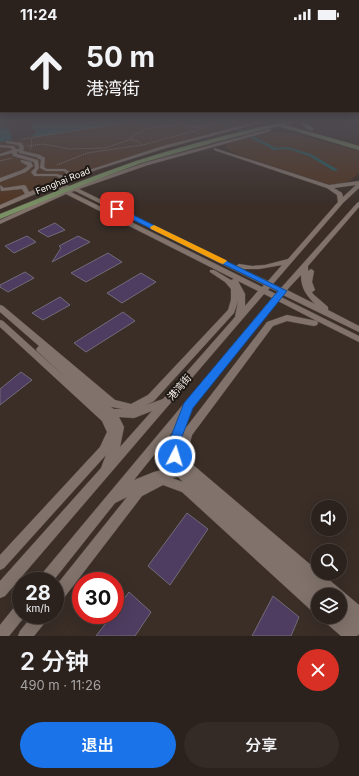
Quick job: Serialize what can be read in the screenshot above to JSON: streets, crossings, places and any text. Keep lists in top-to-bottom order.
{
  "streets": {
    "main road": ["Fenghai Road"],
    "street": ["港湾街"]
  },
  "page": {
    "status": "11:24",
    "turn": ["50 m", "港湾街"],
    "speed": "28 km/h",
    "limit": "30",
    "heading": ["2 分钟", "490 m · 11:26"],
    "buttons": ["退出", "分享"]
  }
}
